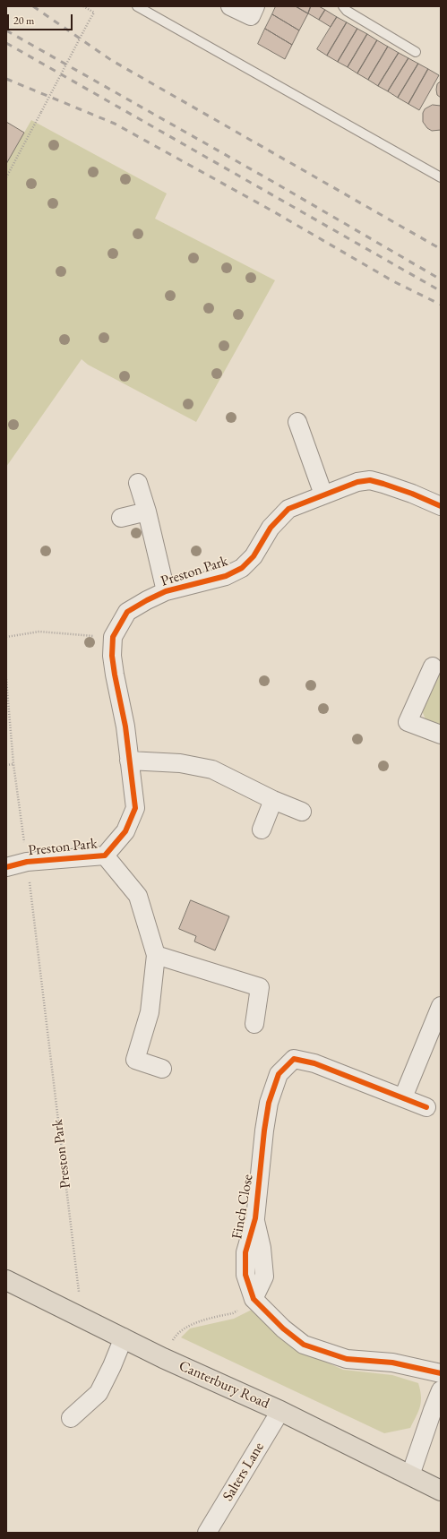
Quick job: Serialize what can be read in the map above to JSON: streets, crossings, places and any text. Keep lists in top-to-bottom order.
{
  "streets": {
    "main road": ["Canterbury Road"],
    "street": ["Preston Park", "Finch Close", "Salters Lane"]
  },
  "crossings": [
    ["Preston Park", "Canterbury Road"],
    ["Canterbury Road", "Salters Lane"]
  ],
  "scale_bar": "20 m"
}
